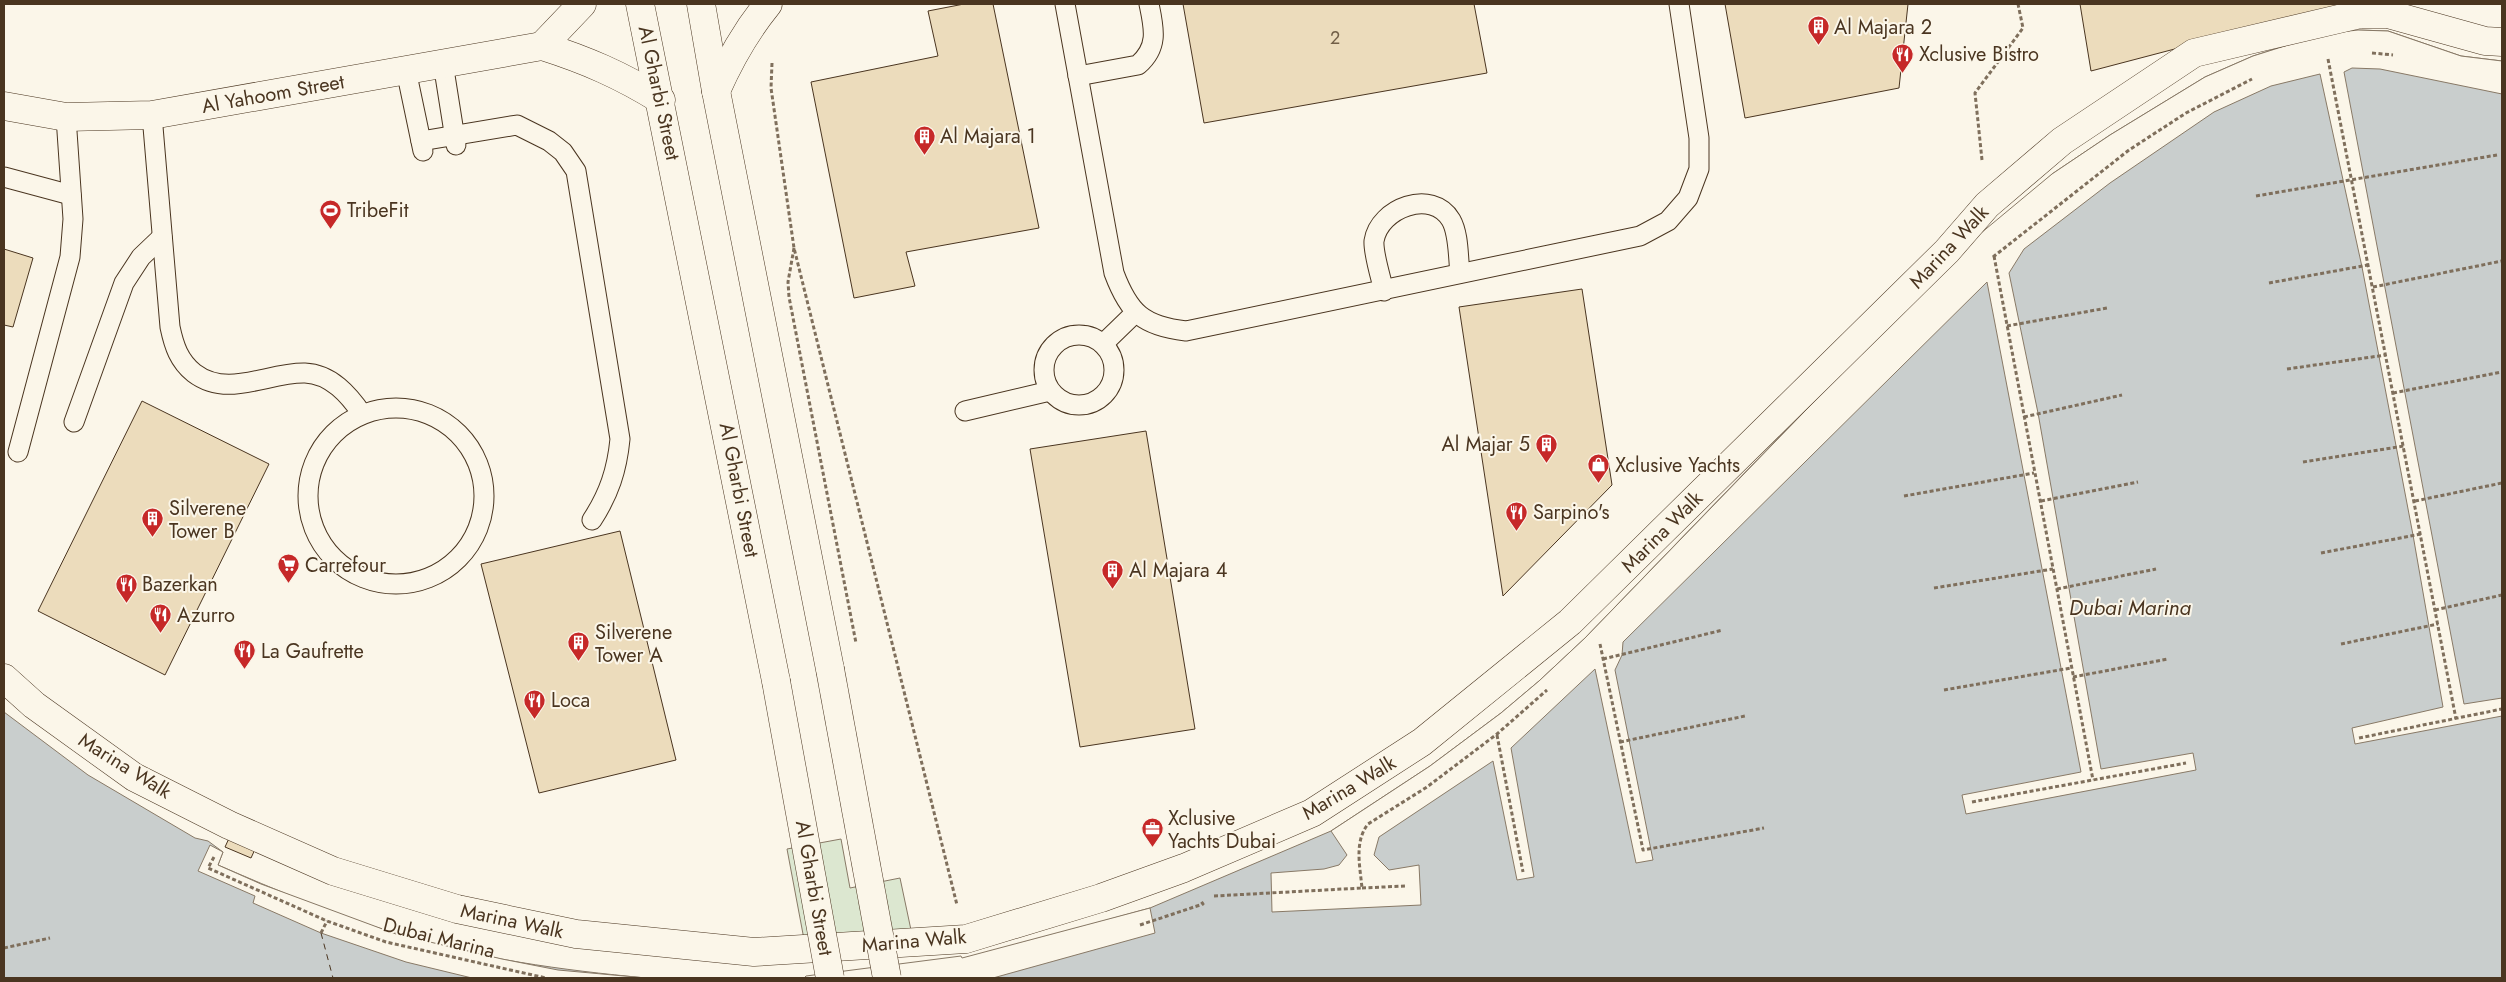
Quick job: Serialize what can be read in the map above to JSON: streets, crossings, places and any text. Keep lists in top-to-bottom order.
{
  "streets": {
    "street": ["Al Gharbi Street", "Al Yahoom Street", "Marina Walk"],
    "path": ["Dubai Marina"]
  },
  "crossings": [
    ["Al Gharbi Street", "Al Yahoom Street"]
  ],
  "water": ["Dubai Marina"],
  "places": {
    "building": [
      "Al Majara 2",
      "Al Majara 1",
      "Al Majar 5",
      "Silverene Tower B",
      "Al Majara 4",
      "Silverene Tower A"
    ],
    "restaurant": [
      "Xclusive Bistro",
      "Sarpino's",
      "Bazerkan",
      "Azurro",
      "La Gaufrette",
      "Loca"
    ],
    "sports": ["TribeFit"],
    "shop": ["Xclusive Yachts"],
    "supermarket": ["Carrefour"],
    "office": ["Xclusive Yachts Dubai"]
  },
  "house_numbers": ["2"]
}
